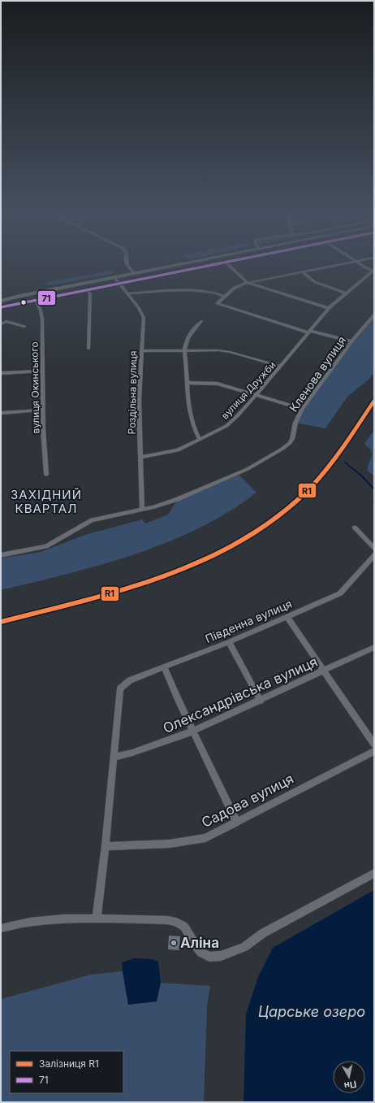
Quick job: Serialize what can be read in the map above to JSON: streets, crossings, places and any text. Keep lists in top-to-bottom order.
{
  "streets": {
    "street": [
      "Кленова вулиця",
      "вулиця Окинського",
      "вулиця Дружби",
      "Роздільна вулиця",
      "Південна вулиця",
      "Олександрівська вулиця",
      "Садова вулиця"
    ]
  },
  "crossings": [
    ["Кленова вулиця", "Роздільна вулиця"],
    ["вулиця Дружби", "Роздільна вулиця"],
    ["Південна вулиця", "Олександрівська вулиця"]
  ],
  "districts": ["ЗАХІДНИЙ КВАРТАЛ"],
  "water": ["Царське озеро"],
  "places": ["Аліна"],
  "lines": ["transit line 71", "rail line R1"],
  "legend": ["Залізниця R1", "71"],
  "north": "bottom"
}
